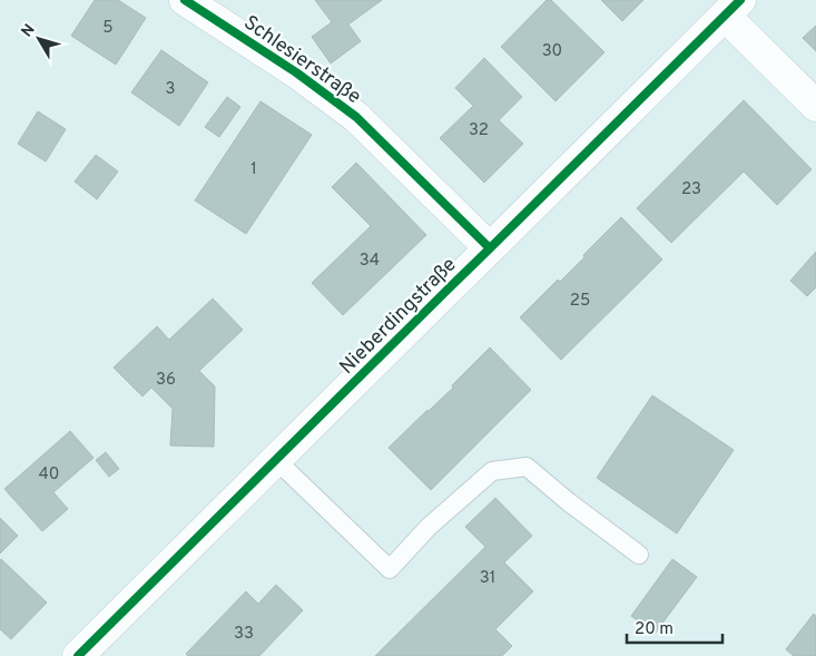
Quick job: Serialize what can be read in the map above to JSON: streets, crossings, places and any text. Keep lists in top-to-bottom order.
{
  "streets": {
    "street": ["Schlesierstraße", "Nieberdingstraße"]
  },
  "crossings": [
    ["Schlesierstraße", "Nieberdingstraße"]
  ],
  "house_numbers": [
    "5",
    "30",
    "3",
    "32",
    "1",
    "23",
    "34",
    "25",
    "36",
    "40",
    "31",
    "33"
  ],
  "scale_bar": "20 m",
  "north": "top left"
}
